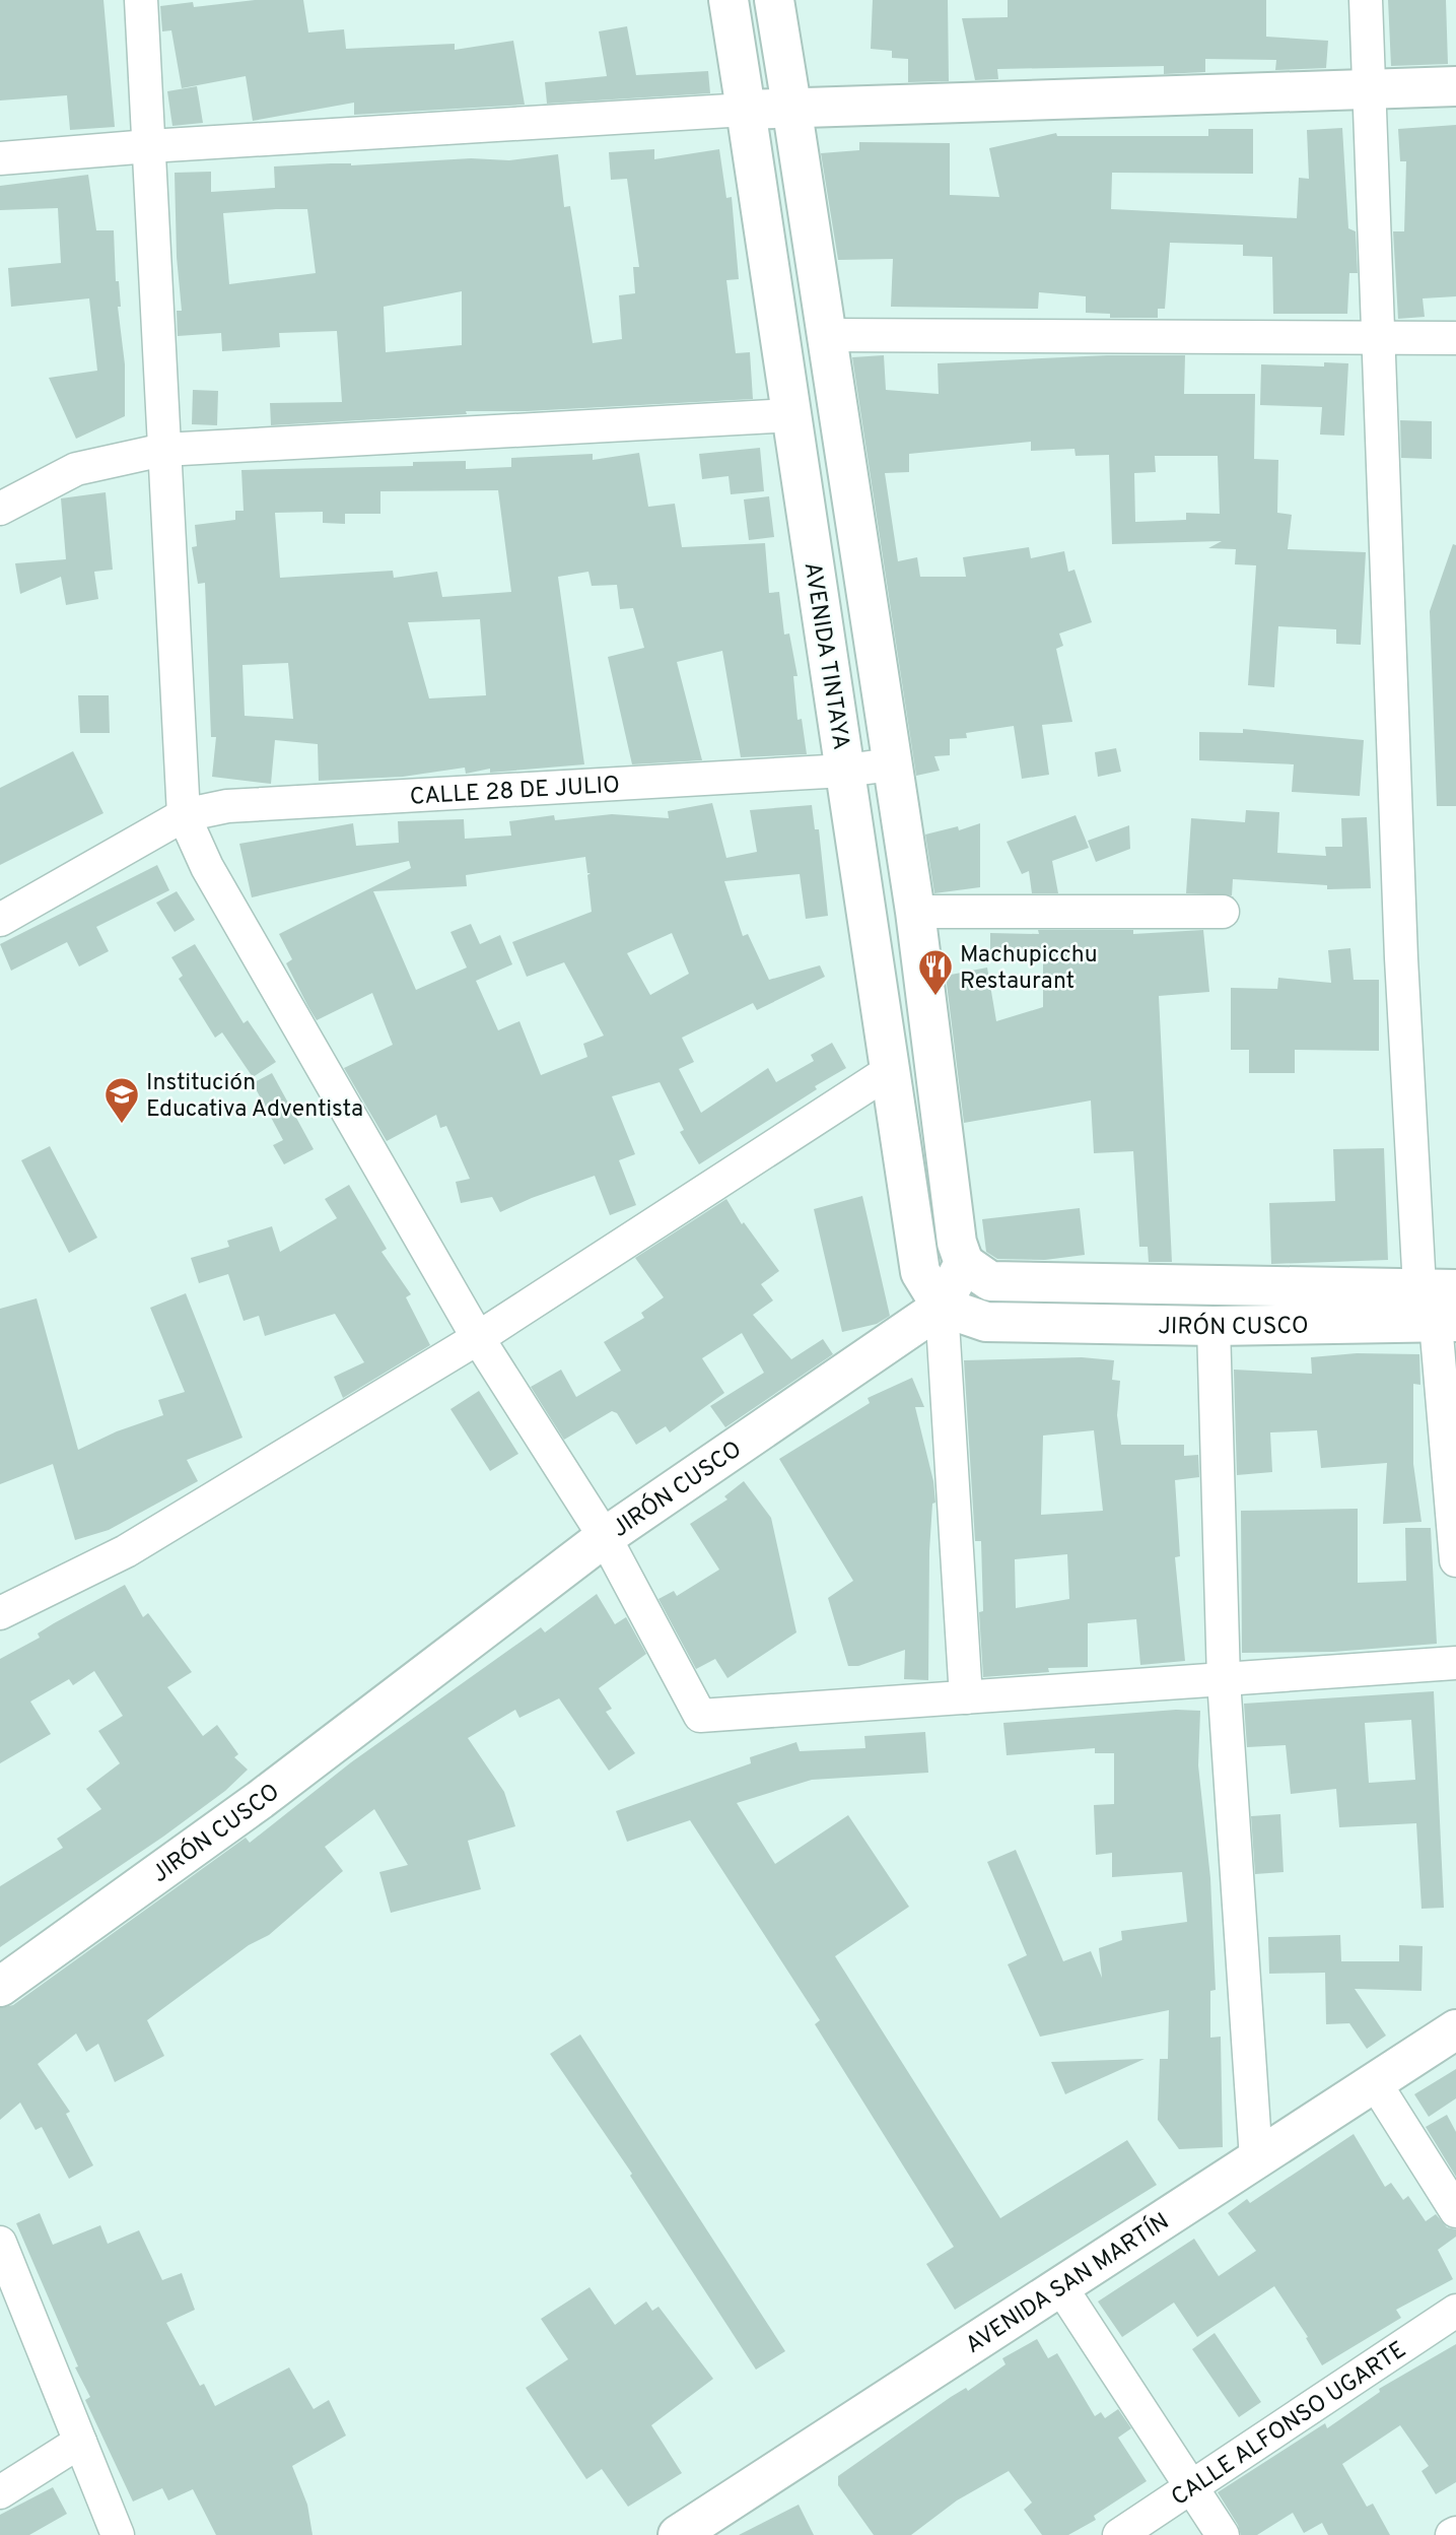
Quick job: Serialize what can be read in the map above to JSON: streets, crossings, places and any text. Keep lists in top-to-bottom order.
{
  "streets": {
    "main road": ["AVENIDA TINTAYA", "JIRÓN CUSCO", "AVENIDA SAN MARTÍN"],
    "street": ["CALLE 28 DE JULIO", "CALLE ALFONSO UGARTE"]
  },
  "crossings": [
    ["AVENIDA TINTAYA", "CALLE 28 DE JULIO"],
    ["AVENIDA TINTAYA", "JIRÓN CUSCO"]
  ],
  "places": {
    "restaurant": ["Machupicchu Restaurant"],
    "school or university": ["Institución Educativa Adventista"]
  }
}
